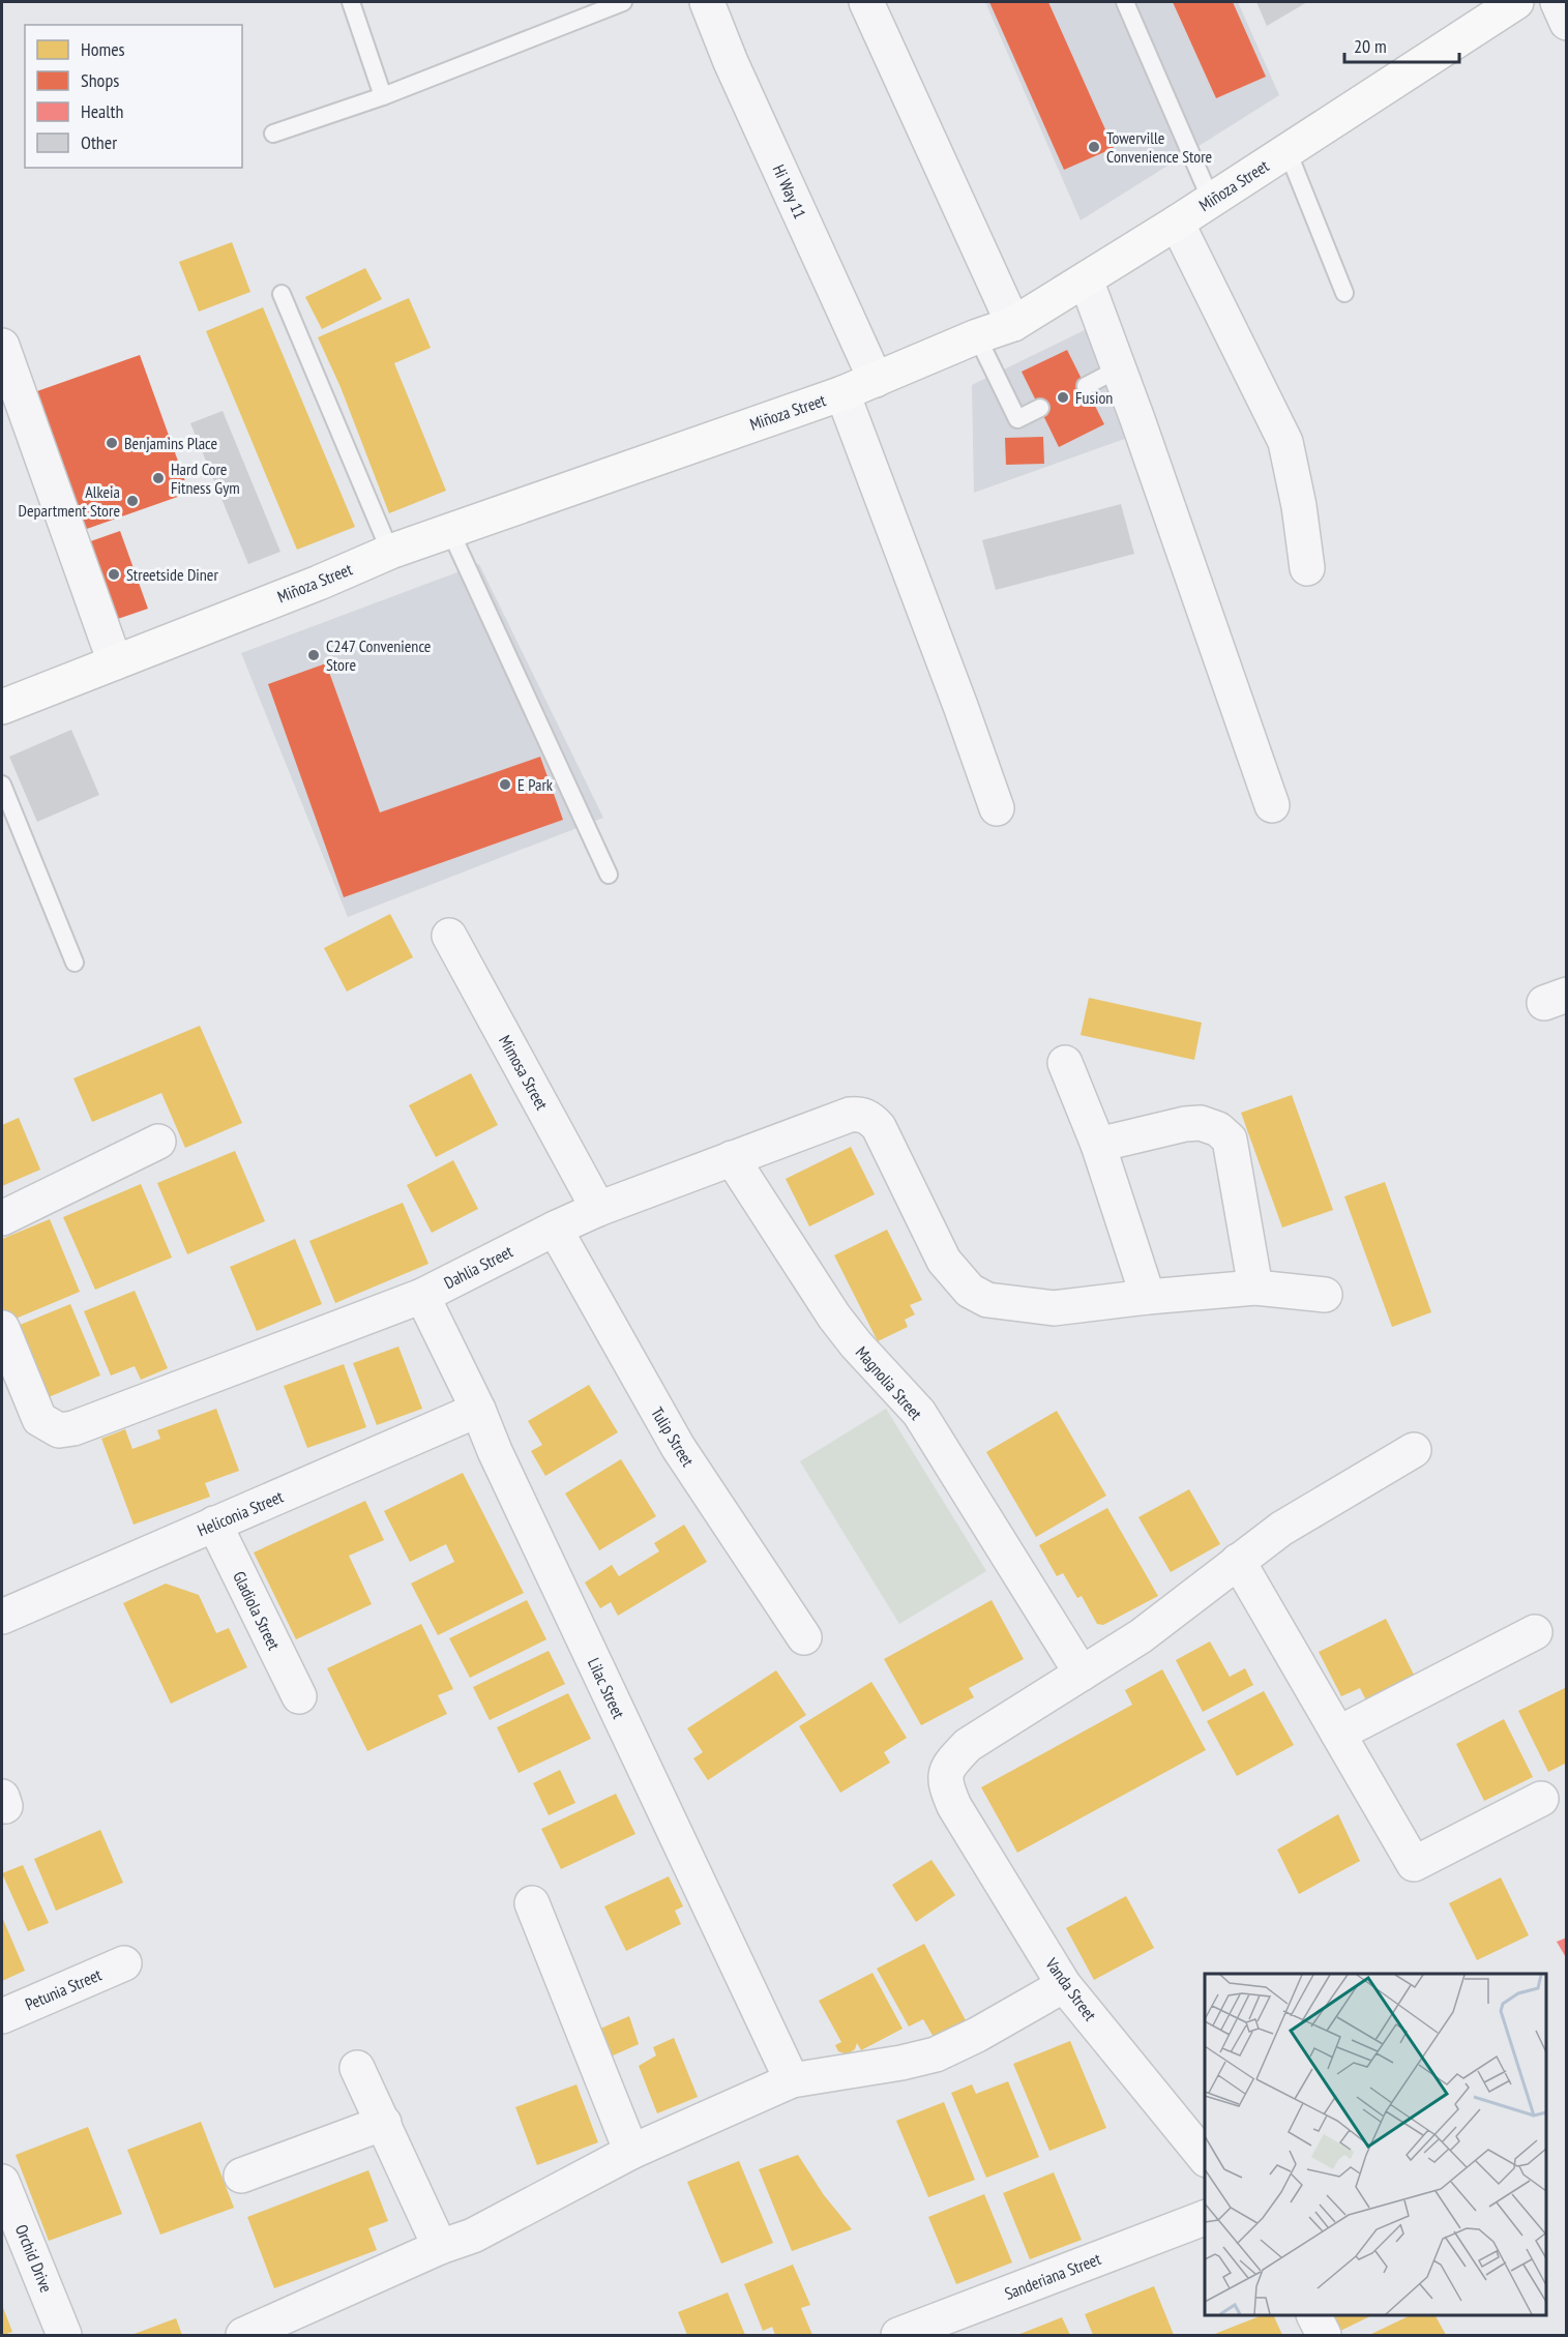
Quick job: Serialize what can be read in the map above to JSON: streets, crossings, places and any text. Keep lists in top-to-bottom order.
{
  "streets": {
    "main road": ["Miñoza Street"],
    "street": [
      "Hi Way 11",
      "Mimosa Street",
      "Dahlia Street",
      "Magnolia Street",
      "Tulip Street",
      "Heliconia Street",
      "Gladiola Street",
      "Lilac Street",
      "Petunia Street",
      "Vanda Street",
      "Orchid Drive",
      "Sanderiana Street"
    ]
  },
  "crossings": [
    ["Miñoza Street", "Hi Way 11"],
    ["Mimosa Street", "Dahlia Street"],
    ["Dahlia Street", "Magnolia Street"],
    ["Dahlia Street", "Tulip Street"],
    ["Dahlia Street", "Lilac Street"],
    ["Magnolia Street", "Vanda Street"],
    ["Heliconia Street", "Gladiola Street"],
    ["Heliconia Street", "Lilac Street"]
  ],
  "places": [
    "Towerville Convenience Store",
    "Fusion",
    "Benjamins Place",
    "Hard Core Fitness Gym",
    "Alkeia Department Store",
    "Streetside Diner",
    "C247 Convenience Store",
    "E Park"
  ],
  "legend": [
    "Homes",
    "Shops",
    "Health",
    "Other"
  ],
  "scale_bar": "20 m"
}
